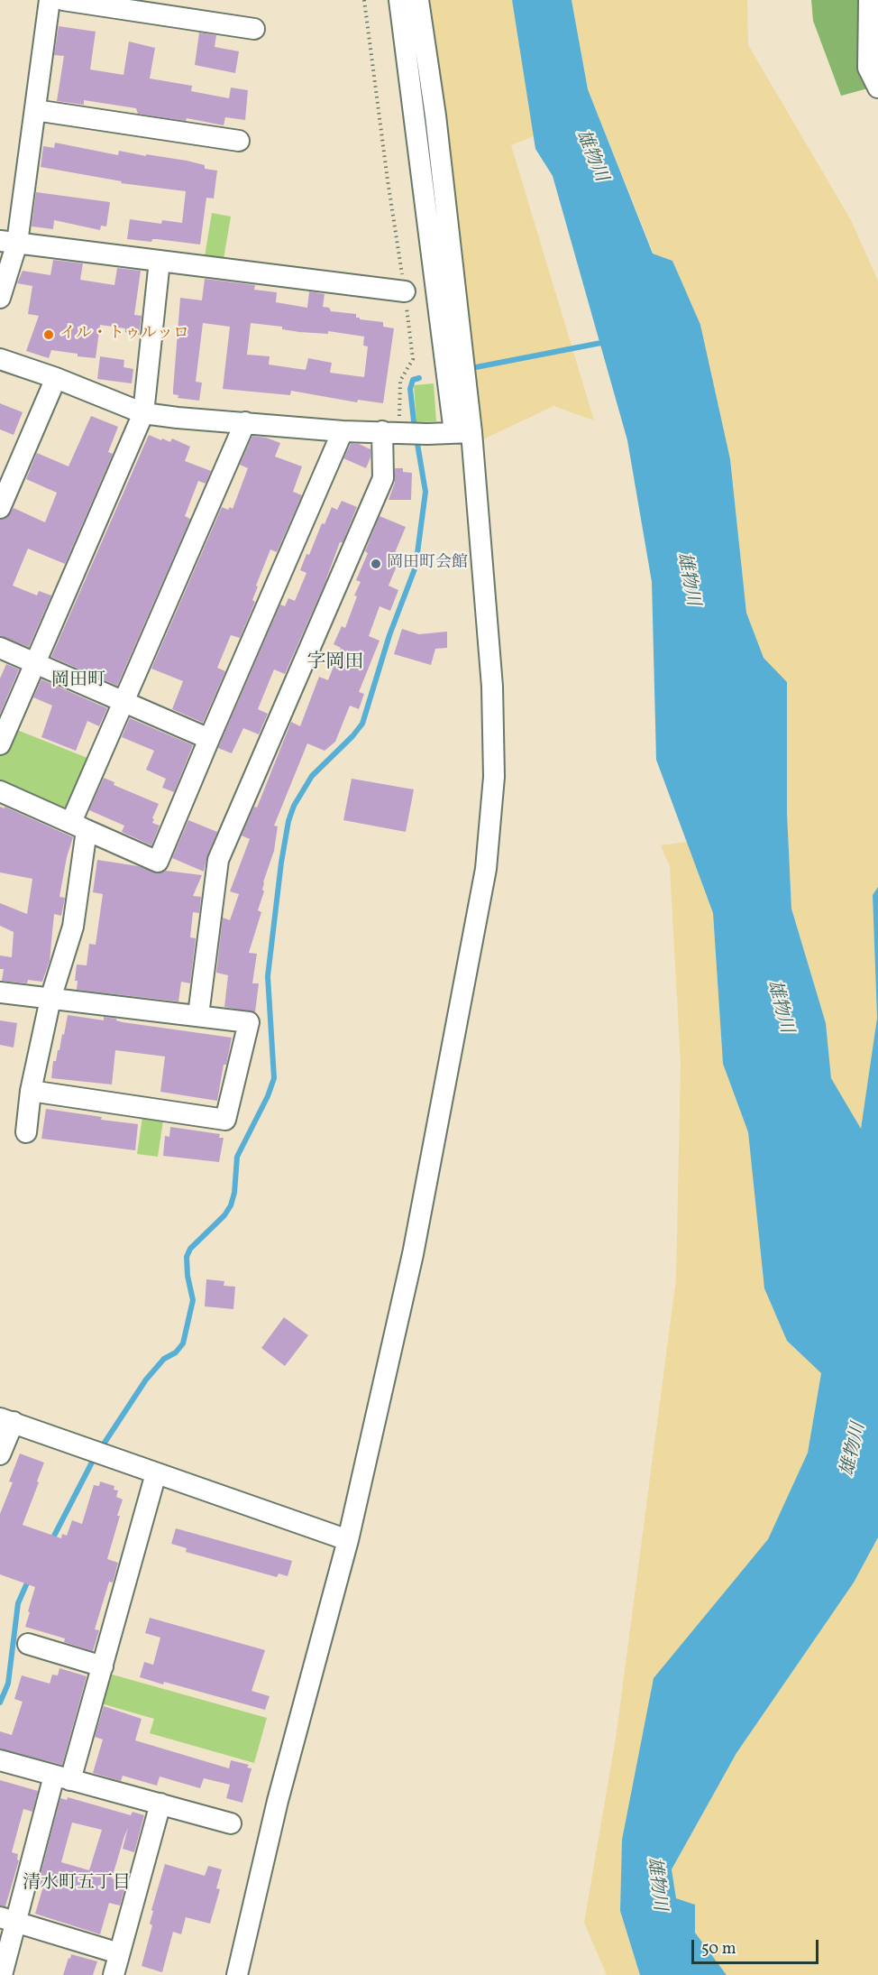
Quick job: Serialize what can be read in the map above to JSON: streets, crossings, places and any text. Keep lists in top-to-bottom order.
{
  "districts": ["字岡田", "岡田町", "清水町五丁目"],
  "water": ["雄物川"],
  "places": ["イル・トゥルッロ", "岡田町会館"],
  "scale_bar": "50 m"
}
